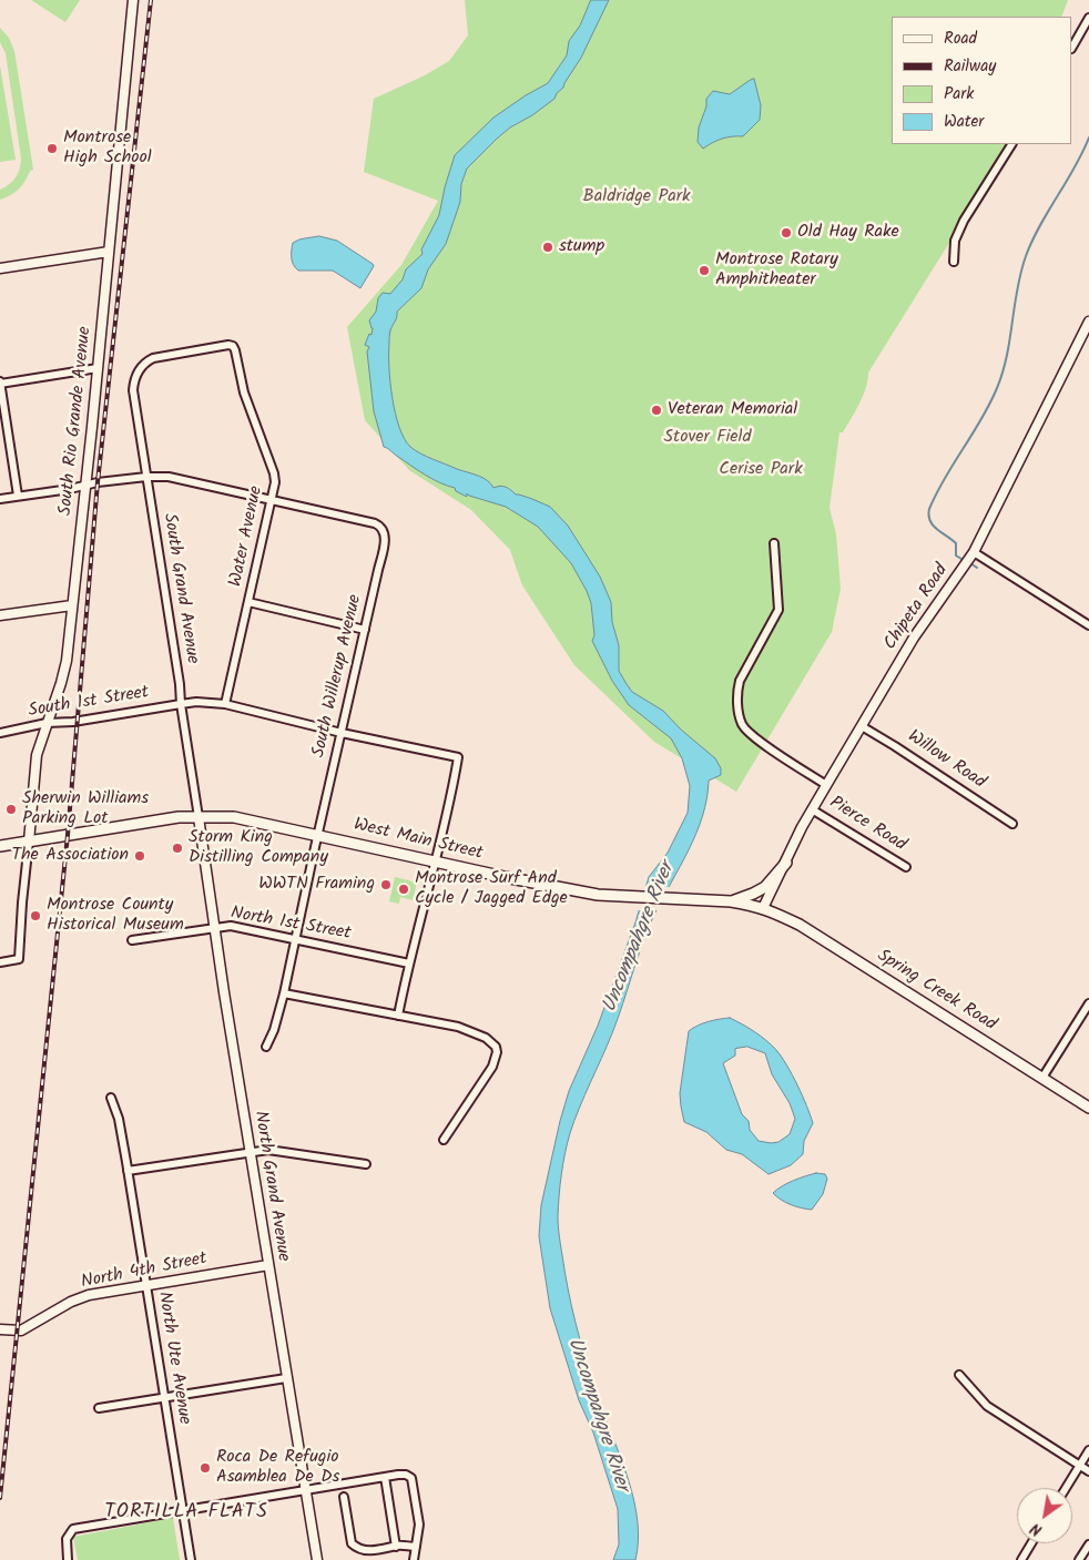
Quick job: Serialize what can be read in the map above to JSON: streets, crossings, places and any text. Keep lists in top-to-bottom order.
{
  "streets": {
    "main road": ["West Main Street", "Spring Creek Road"],
    "street": [
      "South Rio Grande Avenue",
      "Water Avenue",
      "South Grand Avenue",
      "Chipeta Road",
      "South Willerup Avenue",
      "South 1st Street",
      "Willow Road",
      "Pierce Road",
      "North 1st Street",
      "North Grand Avenue",
      "North 4th Street",
      "North Ute Avenue"
    ]
  },
  "crossings": [
    ["South Rio Grande Avenue", "South 1st Street"],
    ["South Rio Grande Avenue", "West Main Street"],
    ["Water Avenue", "South Grand Avenue"],
    ["Water Avenue", "South Willerup Avenue"],
    ["Water Avenue", "South 1st Street"],
    ["South Grand Avenue", "South 1st Street"],
    ["South Grand Avenue", "West Main Street"],
    ["South Grand Avenue", "North Grand Avenue"],
    ["Chipeta Road", "Willow Road"],
    ["Chipeta Road", "Pierce Road"],
    ["Chipeta Road", "West Main Street"],
    ["Chipeta Road", "Spring Creek Road"],
    ["South Willerup Avenue", "South 1st Street"],
    ["South Willerup Avenue", "West Main Street"],
    ["South Willerup Avenue", "North 1st Street"],
    ["South 1st Street", "West Main Street"],
    ["West Main Street", "Spring Creek Road"],
    ["West Main Street", "North Grand Avenue"],
    ["North 1st Street", "North Grand Avenue"],
    ["North Grand Avenue", "North 4th Street"],
    ["North 4th Street", "North Ute Avenue"]
  ],
  "districts": ["TORTILLA FLATS"],
  "water": ["Uncompahgre River"],
  "parks": ["Baldridge Park", "Stover Field", "Cerise Park"],
  "places": [
    "Montrose High School",
    "Old Hay Rake",
    "stump",
    "Montrose Rotary Amphitheater",
    "Veteran Memorial",
    "Sherwin Williams Parking Lot",
    "Storm King Distilling Company",
    "The Association",
    "WWTN Framing",
    "Montrose Surf And Cycle / Jagged Edge",
    "Montrose County Historical Museum",
    "Roca De Refugio Asamblea De Ds"
  ],
  "legend": [
    "Road",
    "Railway",
    "Park",
    "Water"
  ],
  "north": "bottom left"
}
